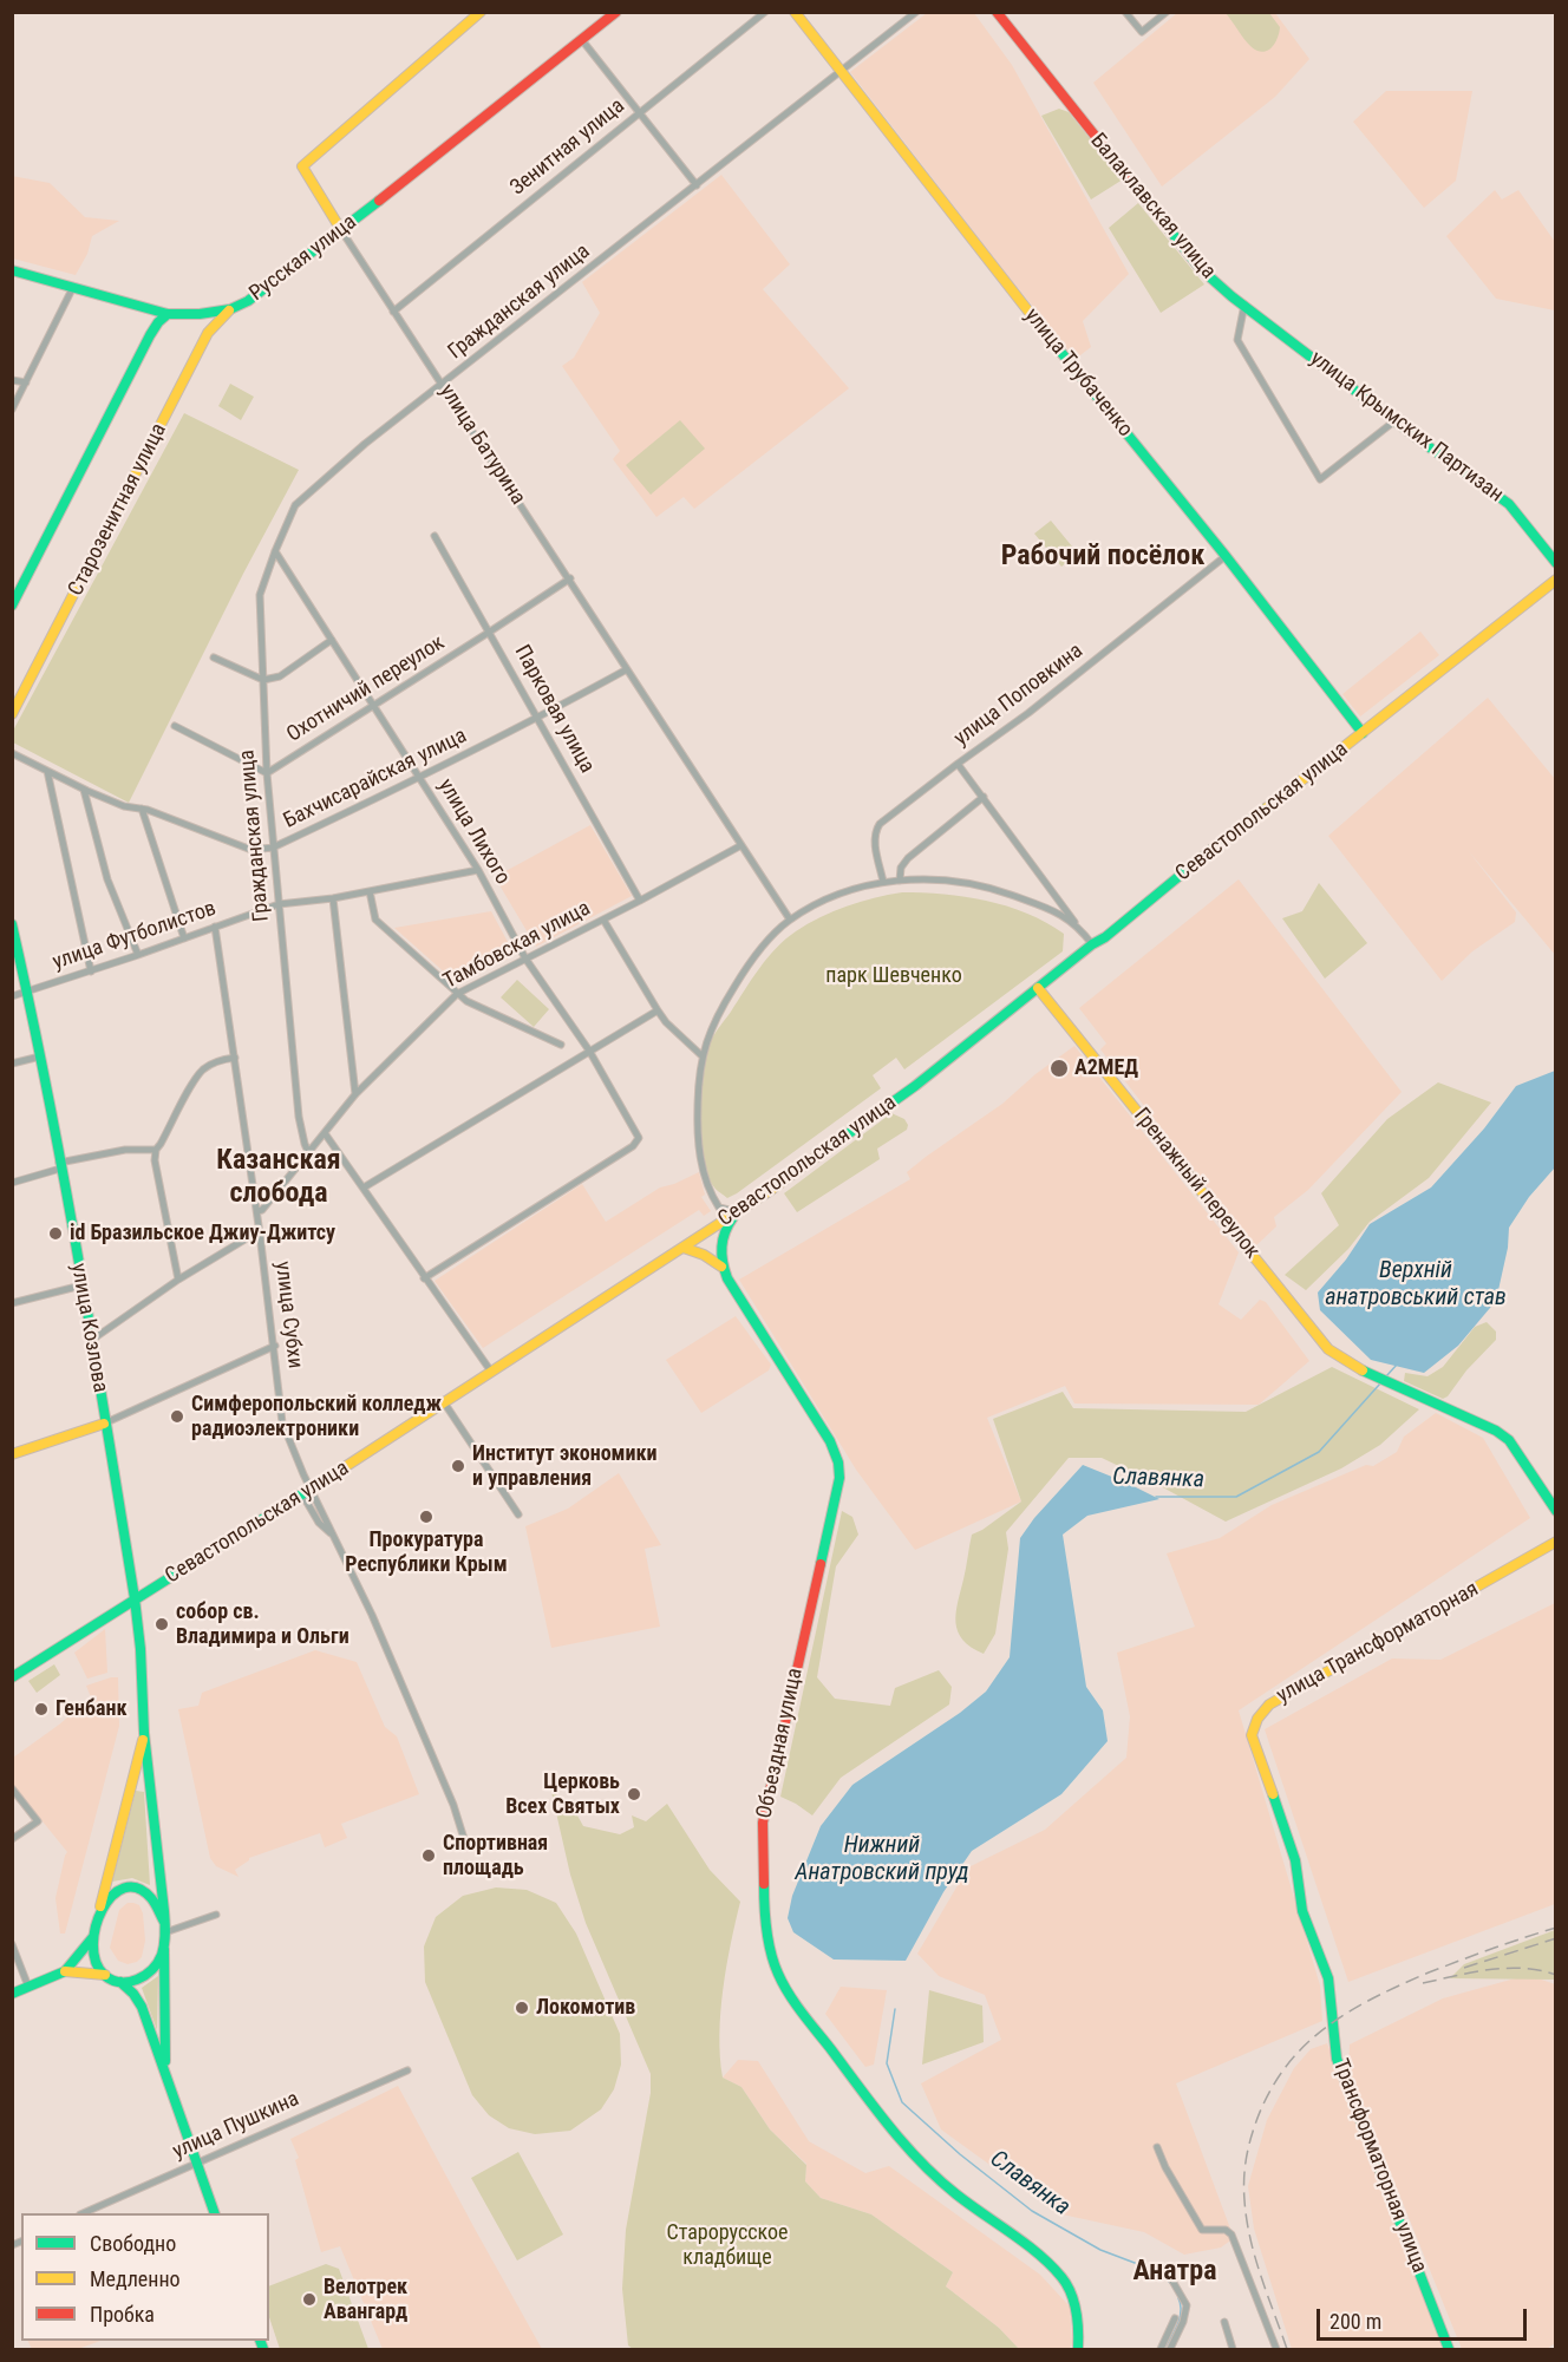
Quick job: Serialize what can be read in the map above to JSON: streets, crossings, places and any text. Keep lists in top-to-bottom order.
{
  "streets": {
    "main road": [
      "Балаклавская улица",
      "Русская улица",
      "улица Трубаченко",
      "улица Крымских Партизан",
      "улица Батурина",
      "Старозенитная улица",
      "Севастопольская улица",
      "Гренажный переулок",
      "улица Козлова",
      "улица Трансформаторная",
      "Объездная улица",
      "Трансформаторная улица"
    ],
    "street": [
      "Зенитная улица",
      "Гражданская улица",
      "Охотничий переулок",
      "улица Поповкина",
      "Парковая улица",
      "Бахчисарайская улица",
      "улица Лихого",
      "улица Футболистов",
      "Тамбовская улица",
      "улица Субхи",
      "улица Пушкина"
    ]
  },
  "crossings": [
    ["Зенитная улица", "улица Батурина"],
    ["Балаклавская улица", "улица Крымских Партизан"],
    ["Русская улица", "улица Батурина"],
    ["Русская улица", "Старозенитная улица"],
    ["Гражданская улица", "улица Трубаченко"],
    ["Гражданская улица", "улица Батурина"],
    ["Гражданская улица", "Охотничий переулок"],
    ["Гражданская улица", "Бахчисарайская улица"],
    ["Гражданская улица", "улица Лихого"],
    ["Гражданская улица", "улица Футболистов"],
    ["Гражданская улица", "Тамбовская улица"],
    ["улица Трубаченко", "улица Поповкина"],
    ["улица Трубаченко", "Севастопольская улица"],
    ["улица Батурина", "Охотничий переулок"],
    ["улица Батурина", "Бахчисарайская улица"],
    ["улица Батурина", "Тамбовская улица"],
    ["Охотничий переулок", "Парковая улица"],
    ["Охотничий переулок", "улица Лихого"],
    ["Парковая улица", "Бахчисарайская улица"],
    ["Парковая улица", "Тамбовская улица"],
    ["Бахчисарайская улица", "улица Лихого"],
    ["Севастопольская улица", "Гренажный переулок"],
    ["Севастопольская улица", "улица Субхи"],
    ["Севастопольская улица", "улица Козлова"],
    ["улица Лихого", "улица Футболистов"],
    ["улица Лихого", "Тамбовская улица"],
    ["улица Футболистов", "улица Субхи"],
    ["улица Футболистов", "улица Козлова"],
    ["Тамбовская улица", "улица Субхи"],
    ["улица Трансформаторная", "Трансформаторная улица"]
  ],
  "districts": ["Рабочий посёлок", "Казанская слобода", "Анатра"],
  "water": ["Верхній анатровський став", "Славянка", "Нижний Анатровский пруд"],
  "parks": ["парк Шевченко", "Старорусское кладбище"],
  "places": [
    "А2МЕД",
    "id Бразильское Джиу-Джитсу",
    "Симферопольский колледж радиоэлектроники",
    "Институт экономики и управления",
    "Прокуратура Республики Крым",
    "собор св. Владимира и Ольги",
    "Генбанк",
    "Церковь Всех Святых",
    "Спортивная площадь",
    "Локомотив",
    "Велотрек Авангард"
  ],
  "legend": ["Свободно", "Медленно", "Пробка"],
  "scale_bar": "200 m"
}
